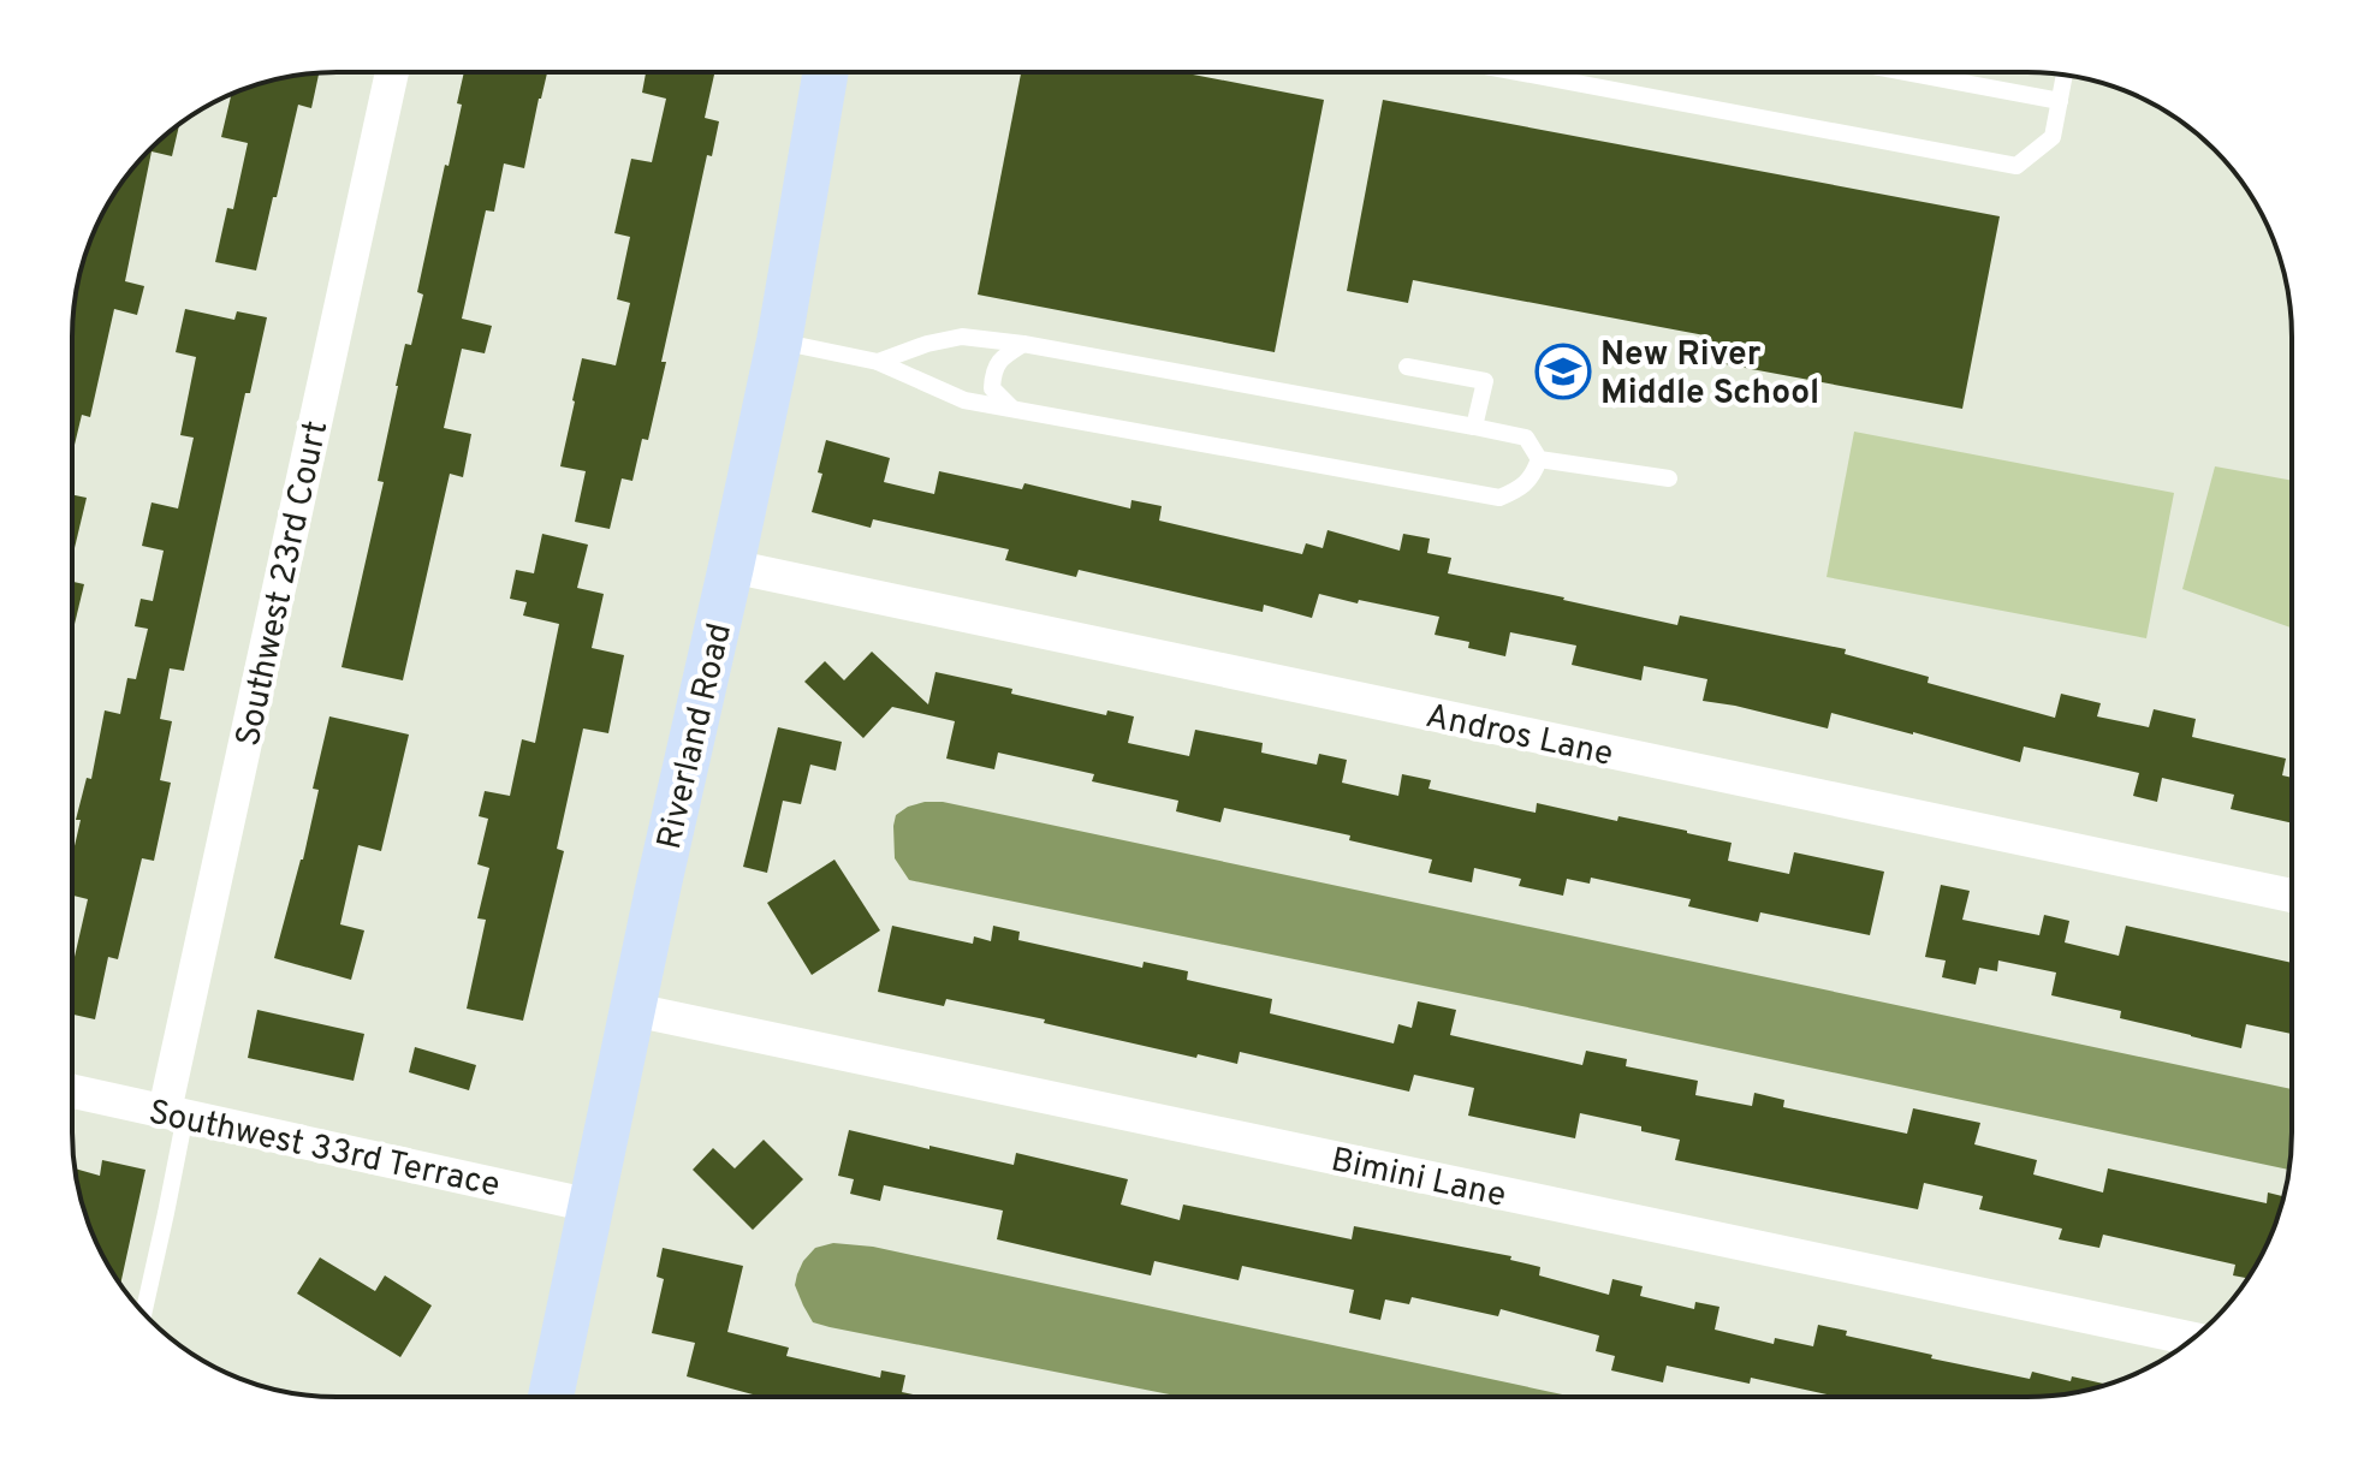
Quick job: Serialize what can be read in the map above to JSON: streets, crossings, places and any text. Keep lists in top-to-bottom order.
{
  "streets": {
    "street": [
      "Southwest 23rd Court",
      "Andros Lane",
      "Riverland Road",
      "Southwest 33rd Terrace",
      "Bimini Lane"
    ]
  },
  "crossings": [
    ["Southwest 23rd Court", "Southwest 33rd Terrace"],
    ["Andros Lane", "Riverland Road"],
    ["Riverland Road", "Southwest 33rd Terrace"],
    ["Riverland Road", "Bimini Lane"]
  ],
  "places": {
    "school or university": ["New River Middle School"]
  }
}
